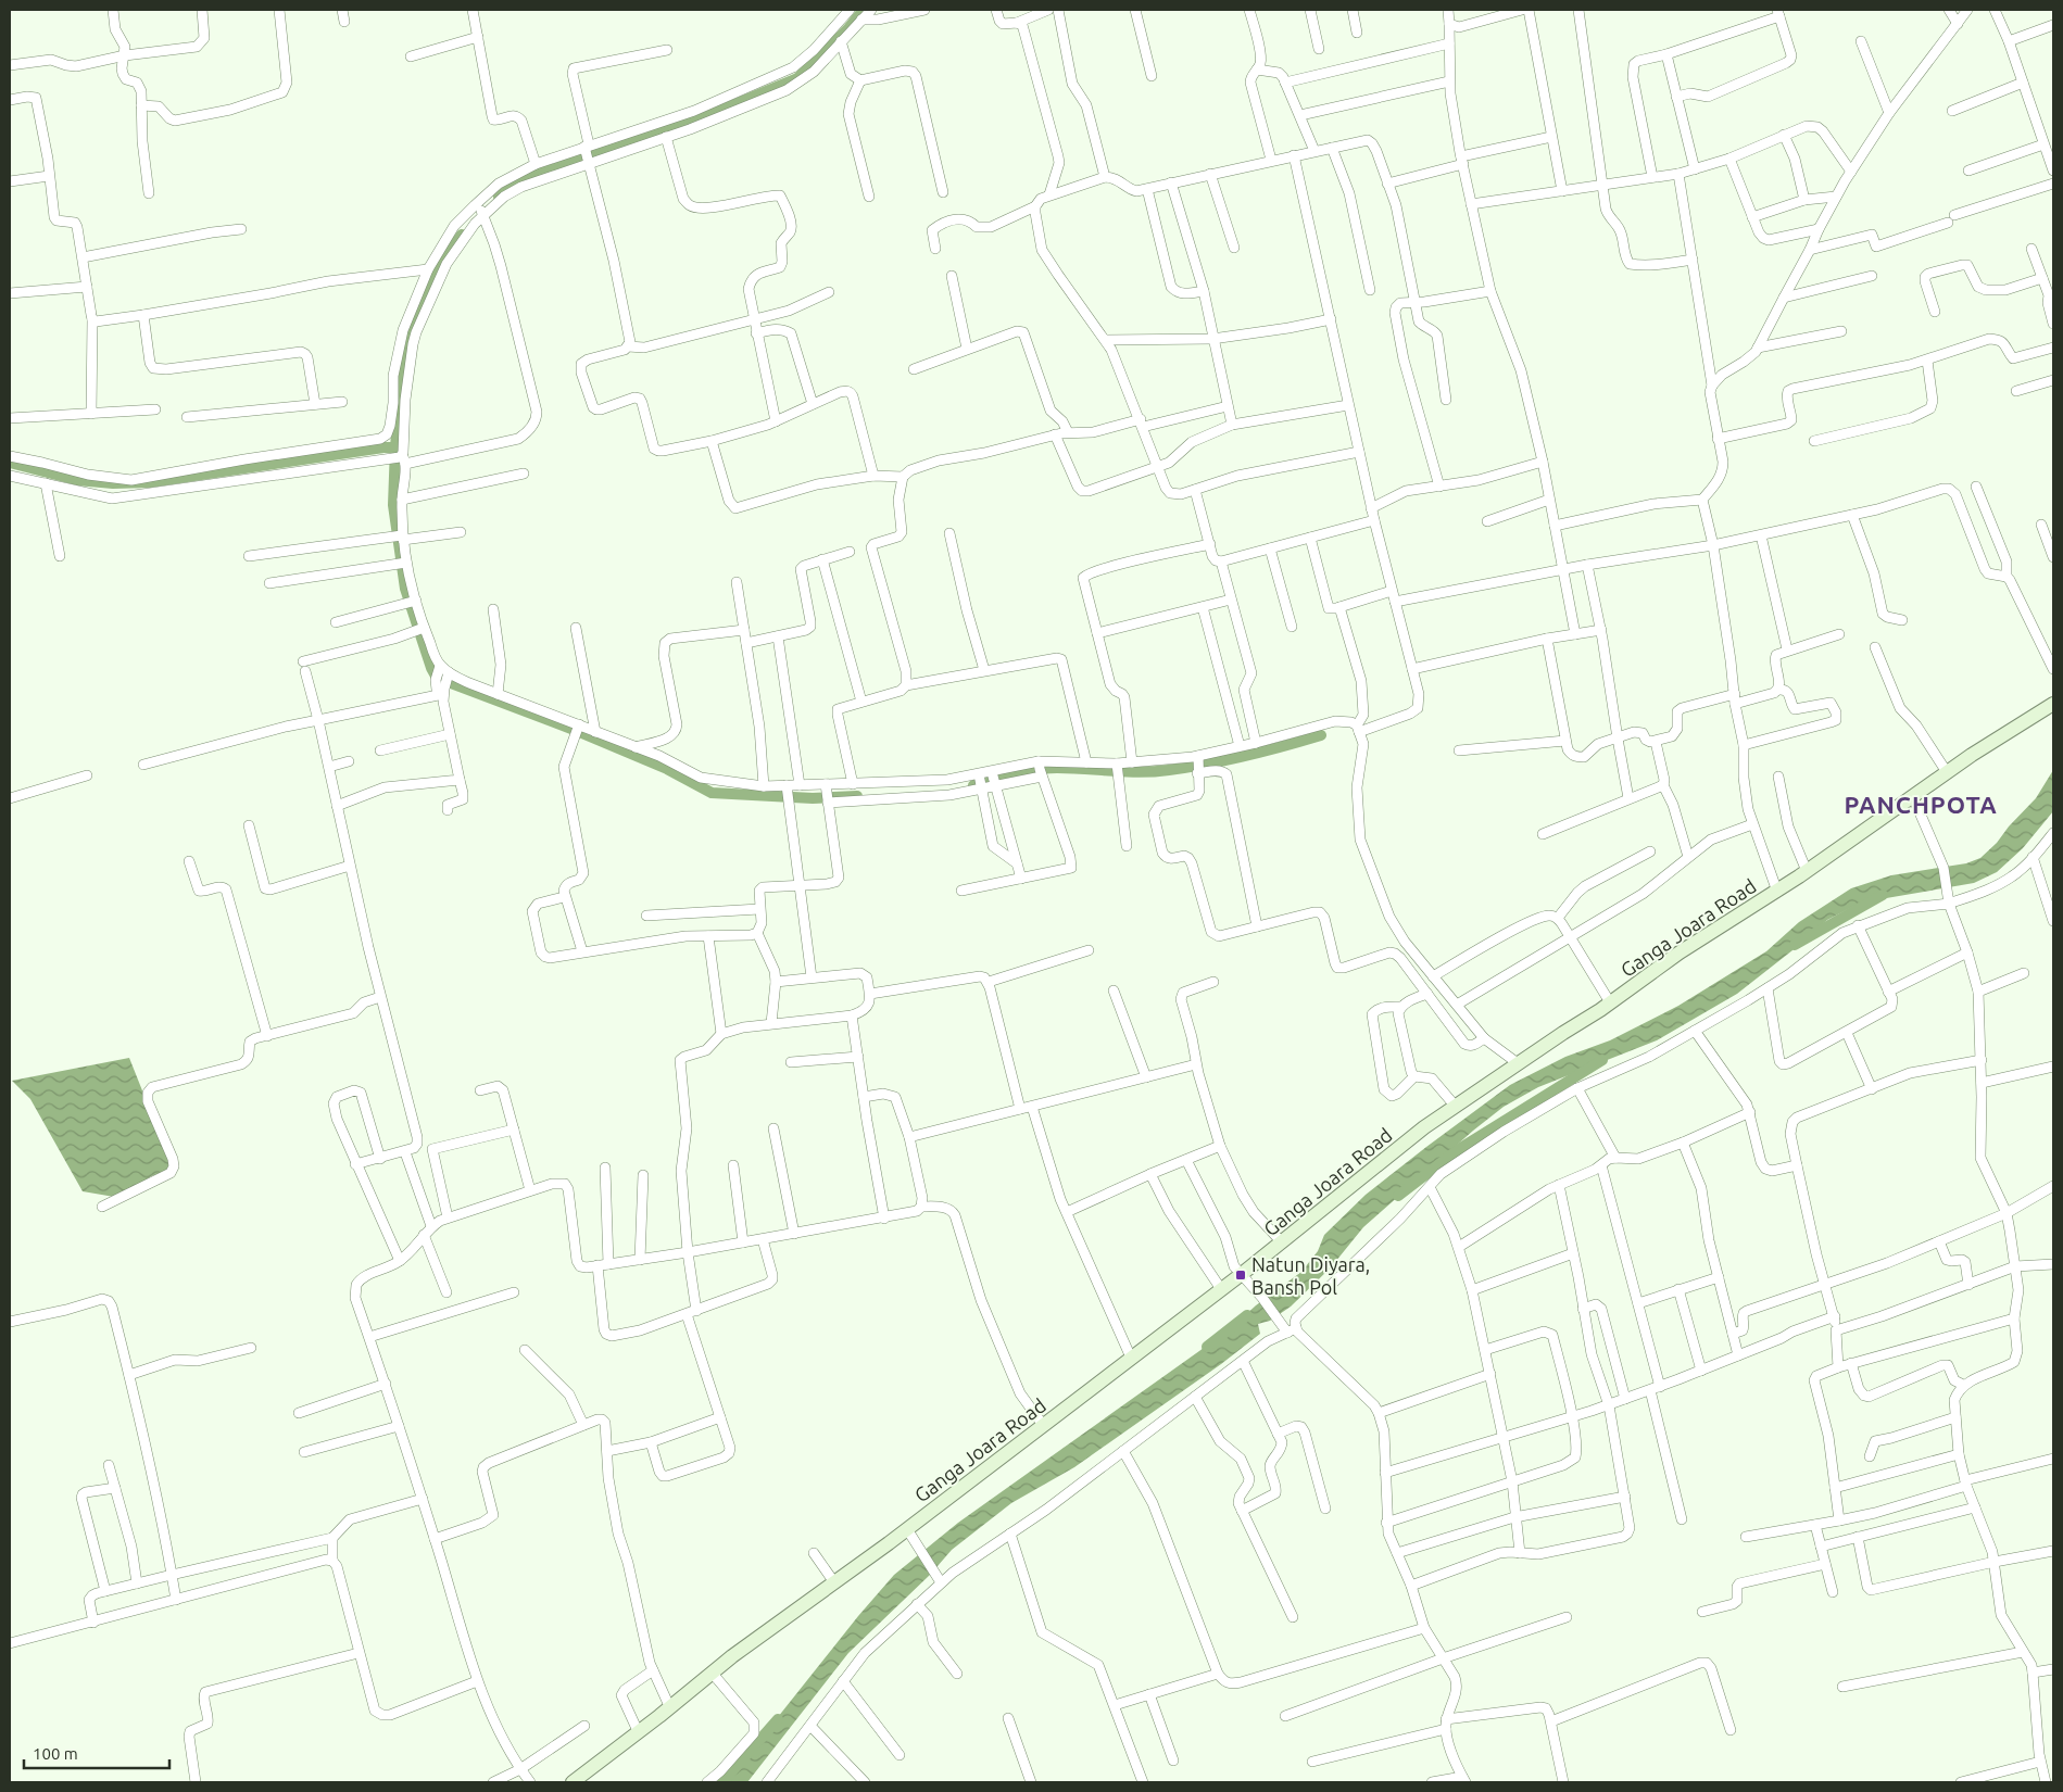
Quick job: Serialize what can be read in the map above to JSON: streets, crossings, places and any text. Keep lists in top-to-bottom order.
{
  "streets": {
    "main road": ["Ganga Joara Road"]
  },
  "districts": ["PANCHPOTA"],
  "places": {
    "transit": ["Natun Diyara, Bansh Pol"]
  },
  "scale_bar": "100 m"
}
